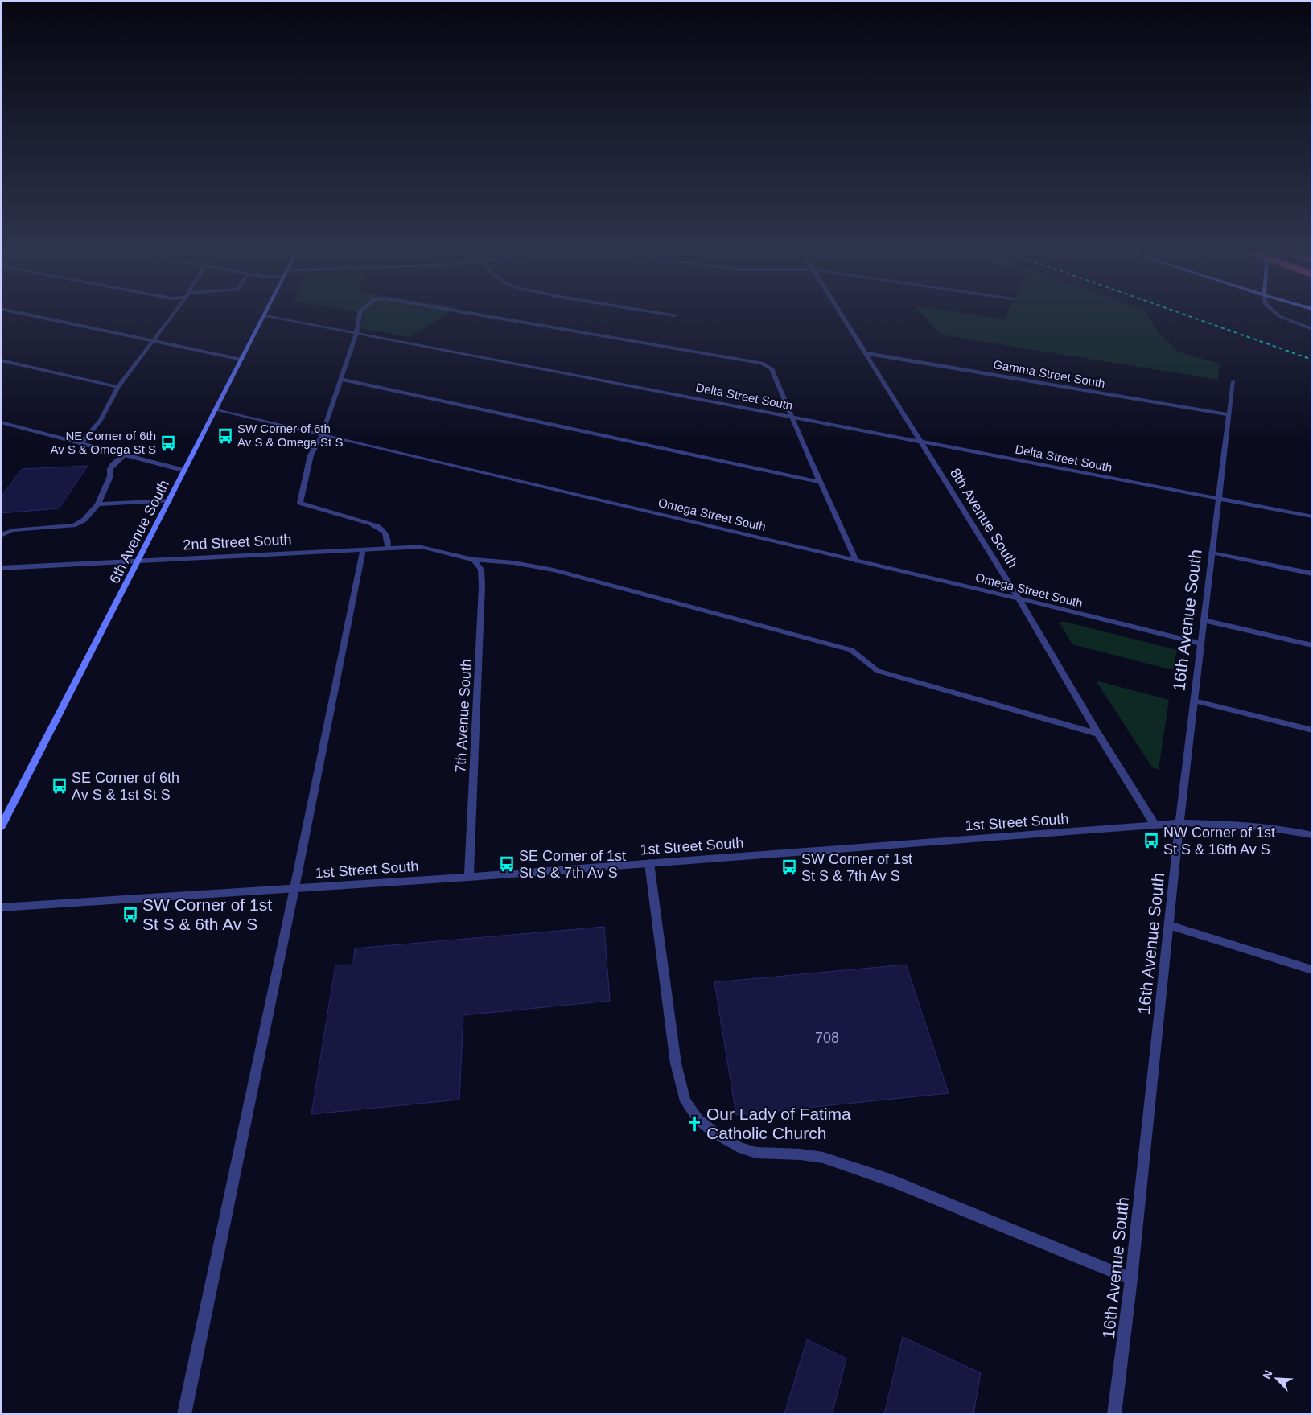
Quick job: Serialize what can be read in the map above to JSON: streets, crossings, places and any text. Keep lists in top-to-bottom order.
{
  "streets": {
    "main road": ["6th Avenue South"],
    "street": [
      "Gamma Street South",
      "Delta Street South",
      "Omega Street South",
      "8th Avenue South",
      "2nd Street South",
      "16th Avenue South",
      "7th Avenue South",
      "1st Street South"
    ]
  },
  "crossings": [
    ["Gamma Street South", "8th Avenue South"],
    ["Gamma Street South", "16th Avenue South"],
    ["Delta Street South", "8th Avenue South"],
    ["Delta Street South", "6th Avenue South"],
    ["Delta Street South", "16th Avenue South"],
    ["Omega Street South", "8th Avenue South"],
    ["Omega Street South", "6th Avenue South"],
    ["Omega Street South", "16th Avenue South"],
    ["8th Avenue South", "2nd Street South"],
    ["8th Avenue South", "1st Street South"],
    ["6th Avenue South", "2nd Street South"],
    ["2nd Street South", "7th Avenue South"],
    ["16th Avenue South", "1st Street South"],
    ["7th Avenue South", "1st Street South"]
  ],
  "places": {
    "bus stop": [
      "SW Corner of 6th Av S & Omega St S",
      "NE Corner of 6th Av S & Omega St S",
      "SE Corner of 6th Av S & 1st St S",
      "NW Corner of 1st St S & 16th Av S",
      "SE Corner of 1st St S & 7th Av S",
      "SW Corner of 1st St S & 7th Av S",
      "SW Corner of 1st St S & 6th Av S"
    ],
    "church": ["Our Lady of Fatima Catholic Church"]
  },
  "house_numbers": ["708"],
  "north": "top left"
}
